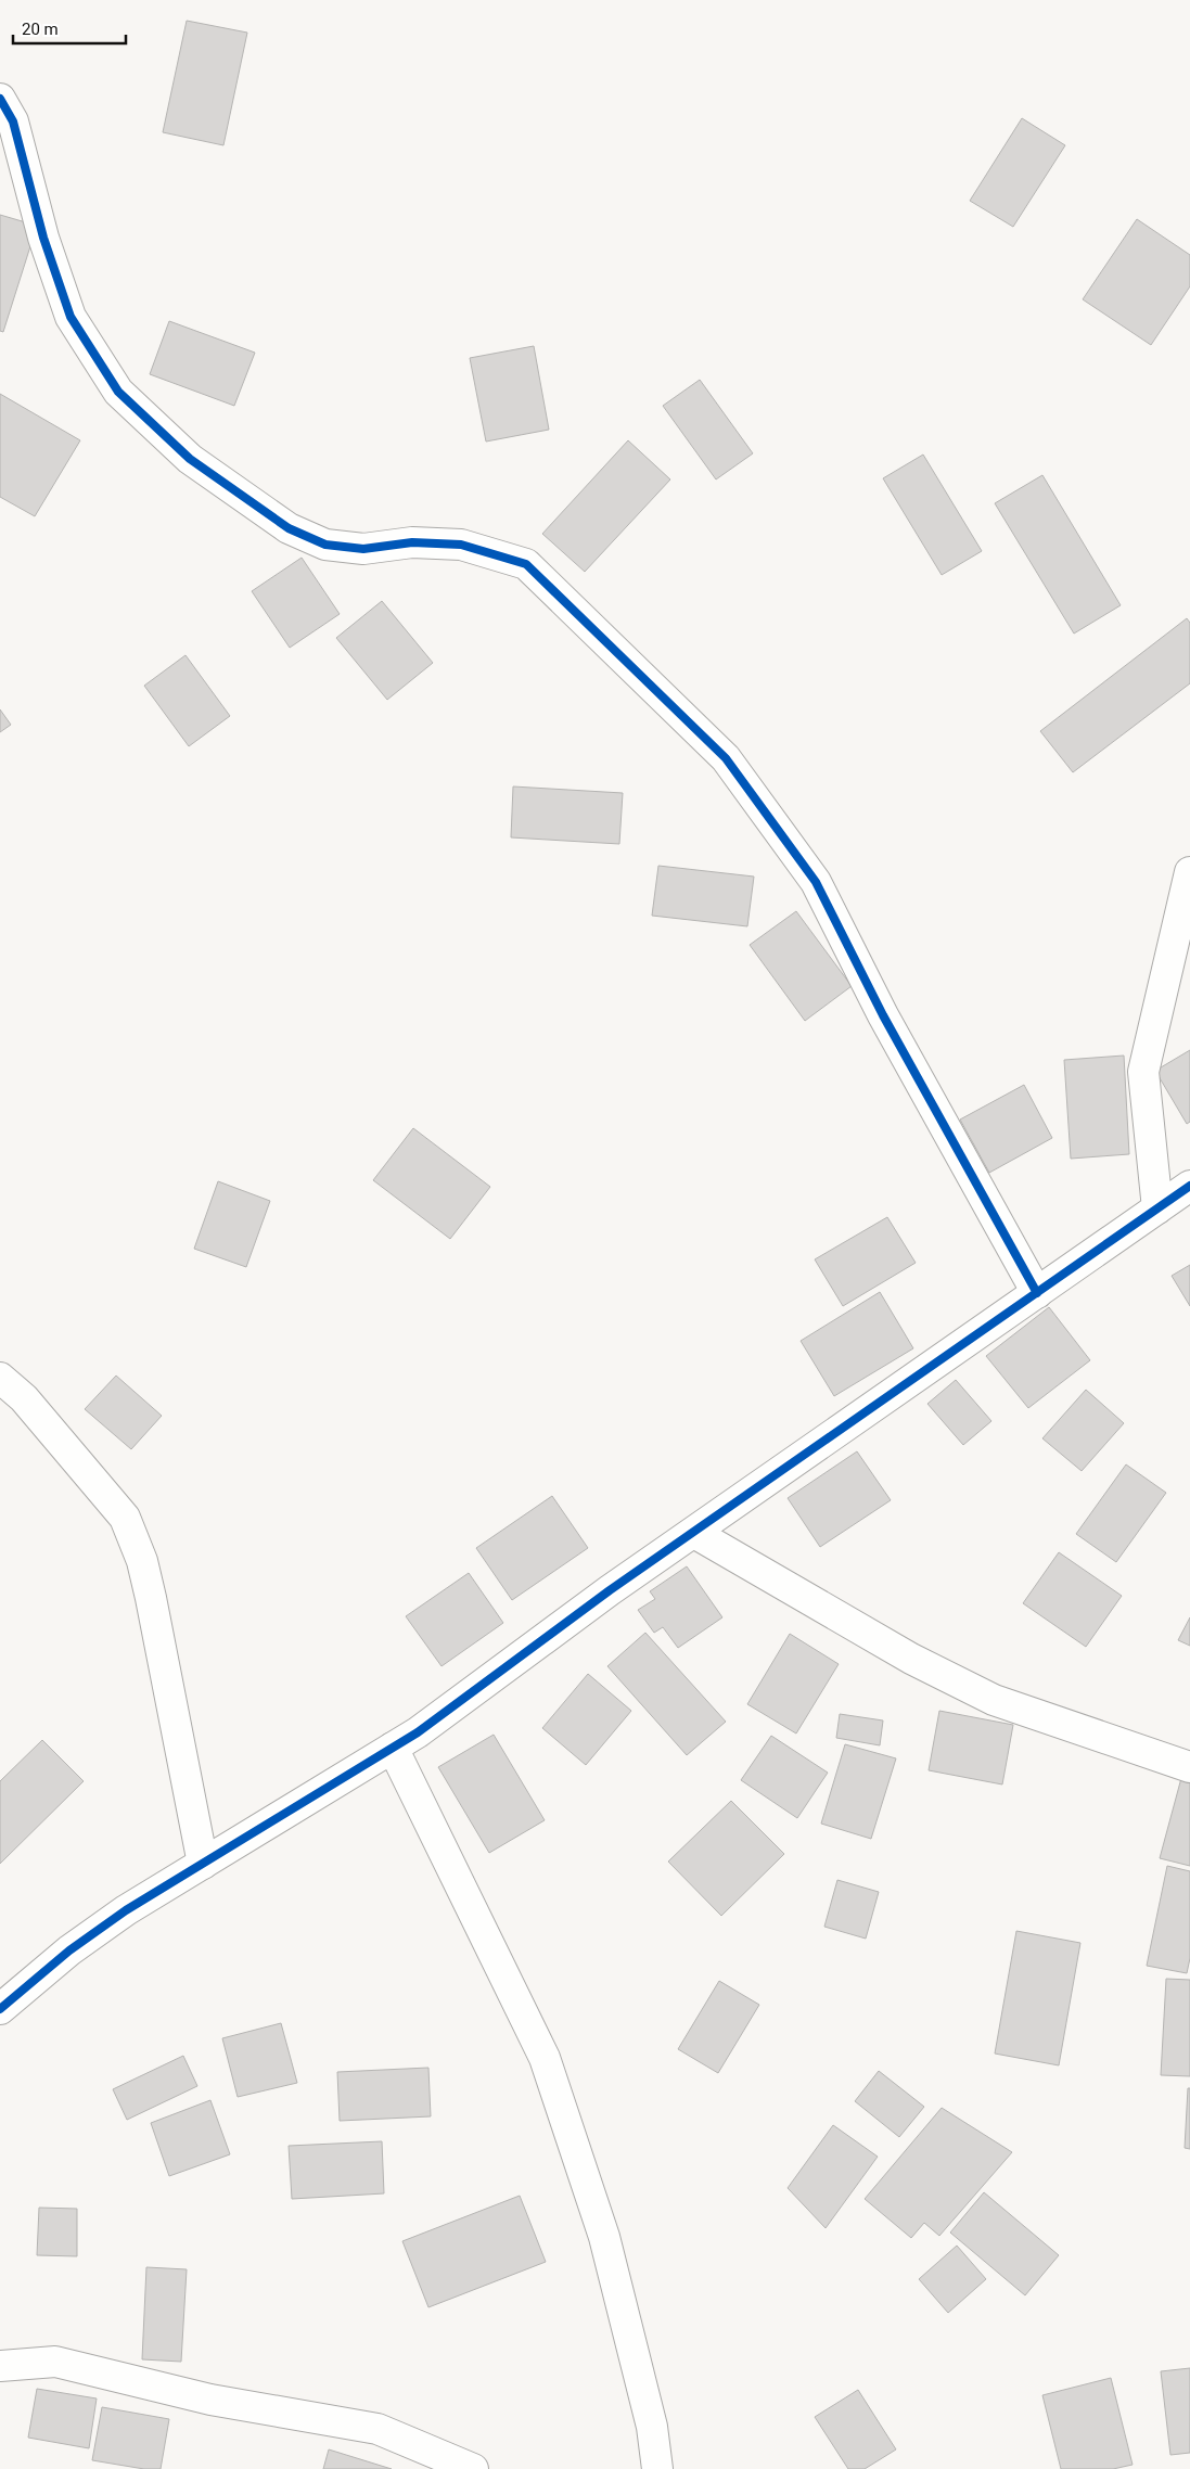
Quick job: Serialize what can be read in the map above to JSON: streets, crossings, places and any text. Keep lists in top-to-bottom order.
{
  "scale_bar": "20 m"
}
